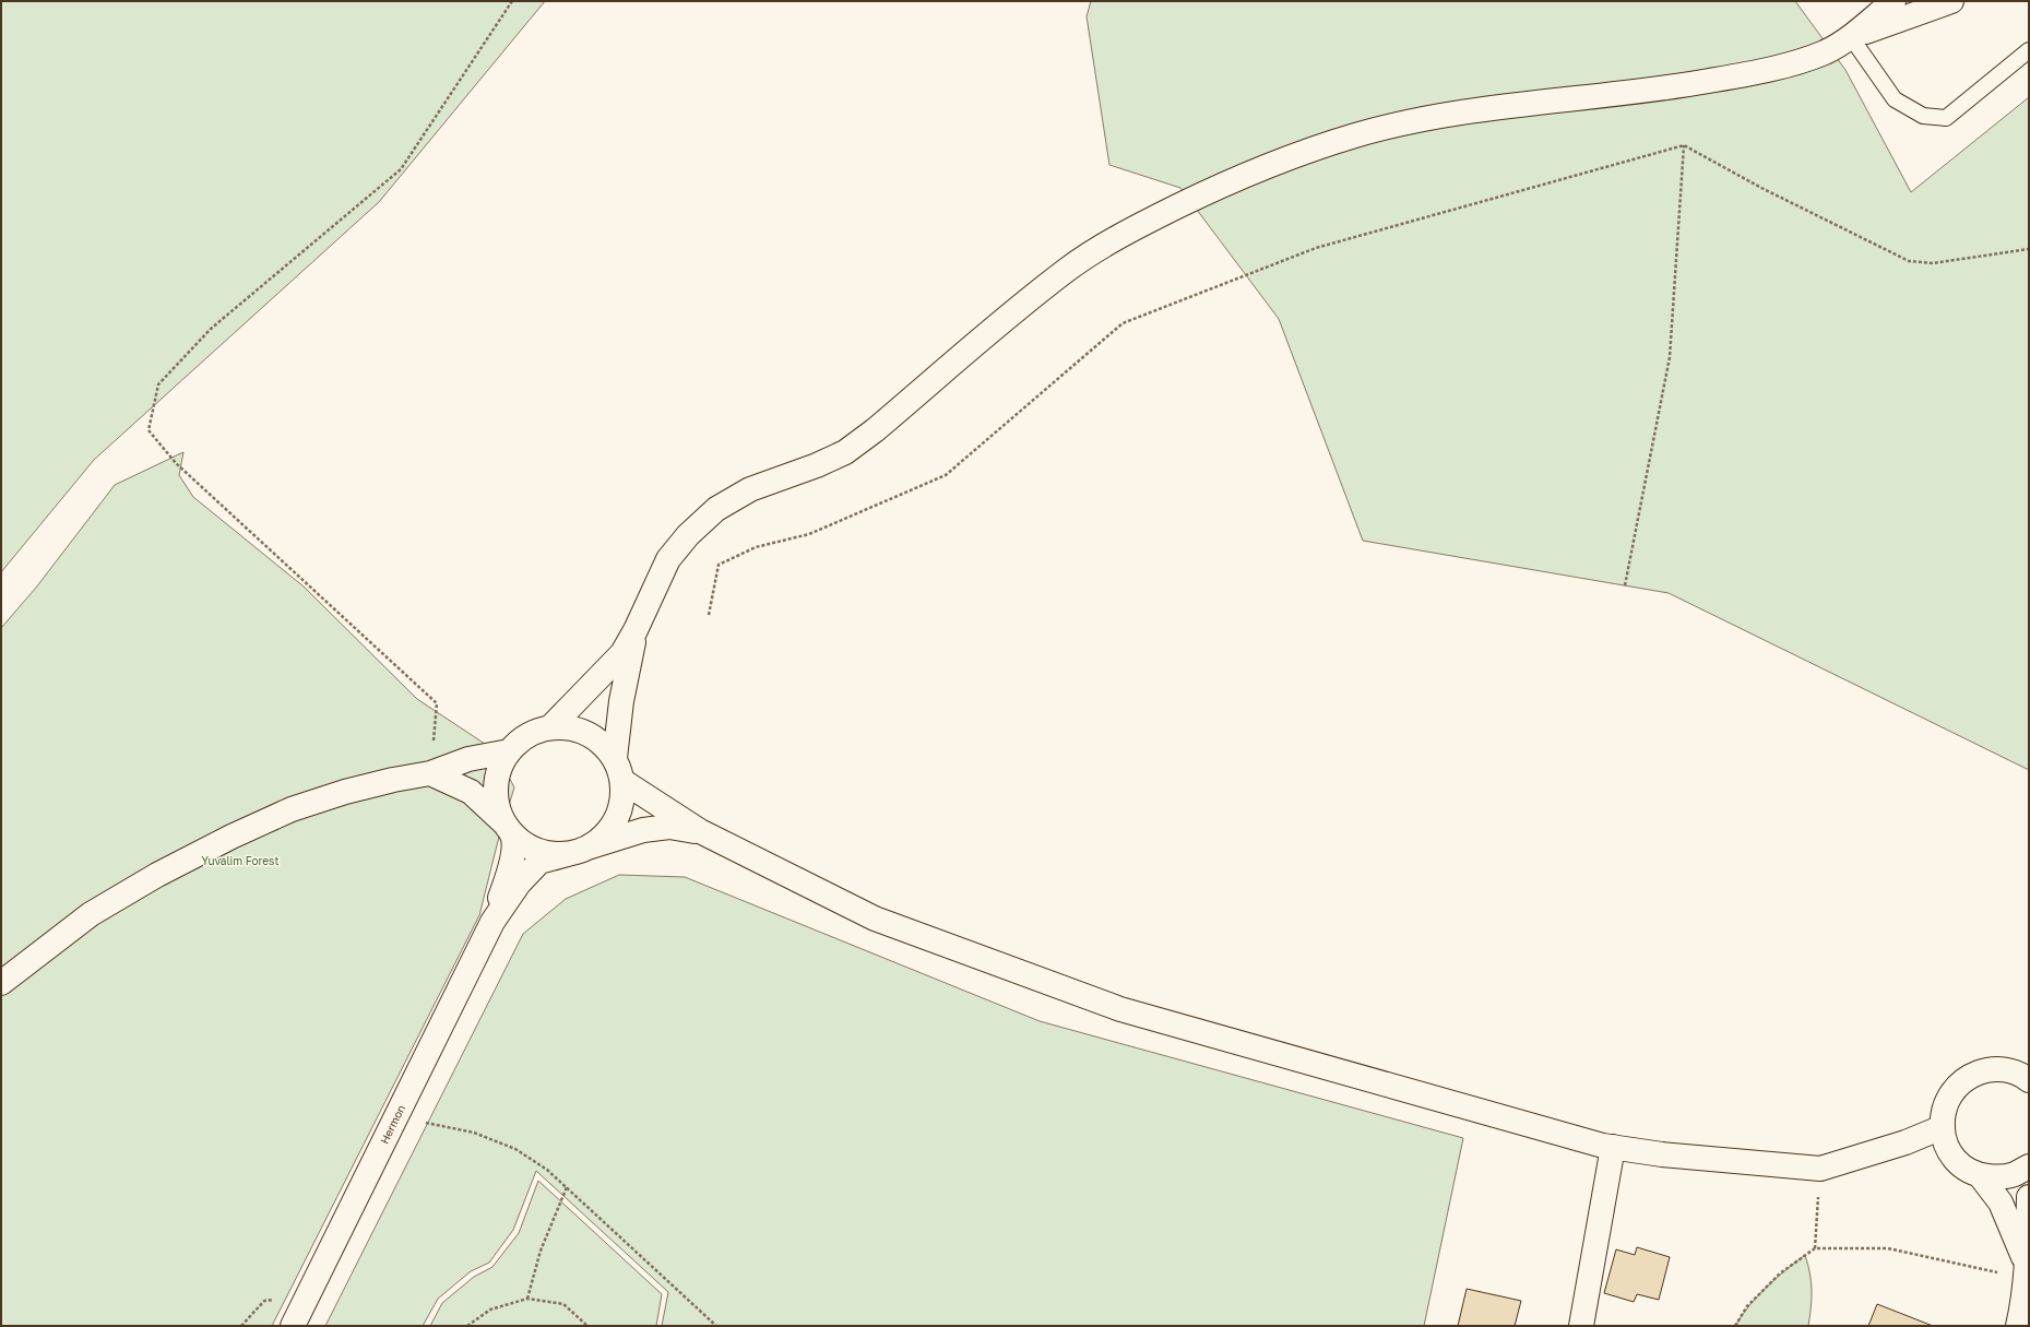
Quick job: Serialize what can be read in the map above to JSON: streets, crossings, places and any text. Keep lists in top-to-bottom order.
{
  "streets": {
    "street": ["Hermon"]
  },
  "parks": ["Yuvalim Forest"]
}
